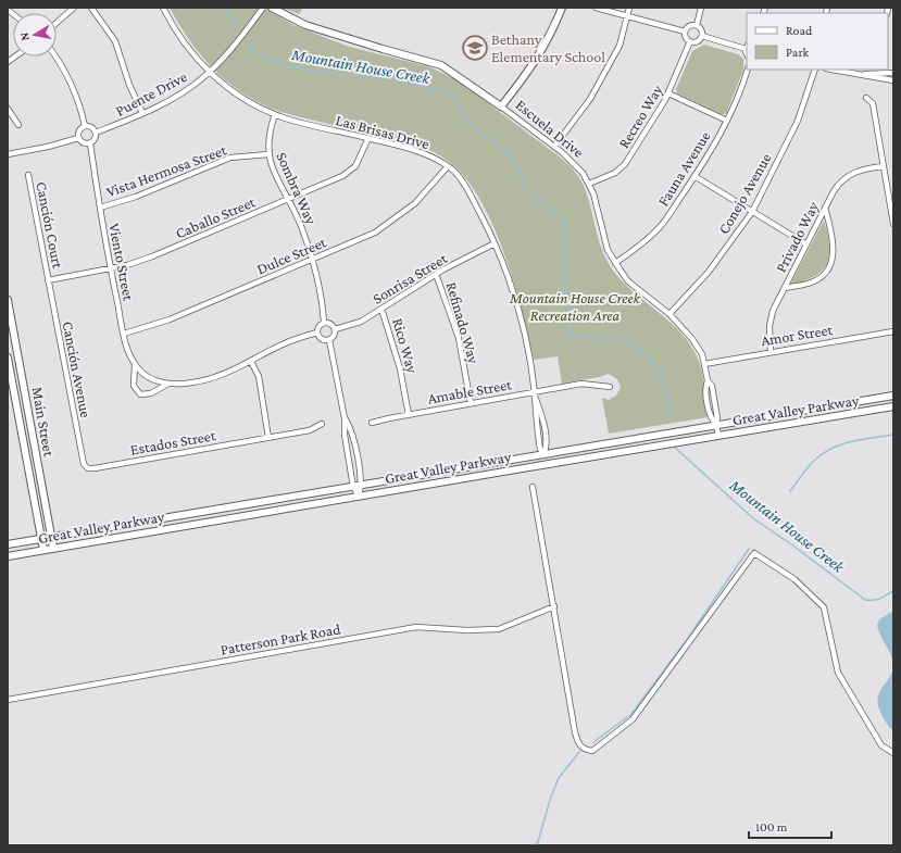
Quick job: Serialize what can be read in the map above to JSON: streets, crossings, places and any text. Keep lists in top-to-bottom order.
{
  "streets": {
    "main road": ["Escuela Drive", "Great Valley Parkway", "Main Street"],
    "street": [
      "Puente Drive",
      "Recreo Way",
      "Las Brisas Drive",
      "Fauna Avenue",
      "Vista Hermosa Street",
      "Sombra Way",
      "Conejo Avenue",
      "Caballo Street",
      "Canción Court",
      "Privado Way",
      "Dulce Street",
      "Viento Street",
      "Sonrisa Street",
      "Refinado Way",
      "Amor Street",
      "Rico Way",
      "Canción Avenue",
      "Amable Street",
      "Estados Street",
      "Patterson Park Road"
    ]
  },
  "crossings": [
    ["Puente Drive", "Las Brisas Drive"],
    ["Puente Drive", "Viento Street"],
    ["Recreo Way", "Escuela Drive"],
    ["Escuela Drive", "Fauna Avenue"],
    ["Escuela Drive", "Conejo Avenue"],
    ["Escuela Drive", "Amor Street"],
    ["Escuela Drive", "Great Valley Parkway"],
    ["Las Brisas Drive", "Sombra Way"],
    ["Las Brisas Drive", "Caballo Street"],
    ["Las Brisas Drive", "Dulce Street"],
    ["Las Brisas Drive", "Sonrisa Street"],
    ["Las Brisas Drive", "Amable Street"],
    ["Las Brisas Drive", "Great Valley Parkway"],
    ["Vista Hermosa Street", "Sombra Way"],
    ["Vista Hermosa Street", "Viento Street"],
    ["Sombra Way", "Caballo Street"],
    ["Sombra Way", "Dulce Street"],
    ["Sombra Way", "Sonrisa Street"],
    ["Caballo Street", "Canción Court"],
    ["Caballo Street", "Viento Street"],
    ["Caballo Street", "Canción Avenue"],
    ["Canción Court", "Canción Avenue"],
    ["Privado Way", "Amor Street"],
    ["Dulce Street", "Viento Street"],
    ["Sonrisa Street", "Refinado Way"],
    ["Sonrisa Street", "Rico Way"],
    ["Refinado Way", "Amable Street"],
    ["Rico Way", "Amable Street"],
    ["Canción Avenue", "Estados Street"],
    ["Great Valley Parkway", "Main Street"]
  ],
  "water": ["Mountain House Creek"],
  "parks": ["Mountain House Creek Recreation Area"],
  "places": {
    "school or university": ["Bethany Elementary School"]
  },
  "legend": ["Road", "Park"],
  "scale_bar": "100 m",
  "north": "left"
}
